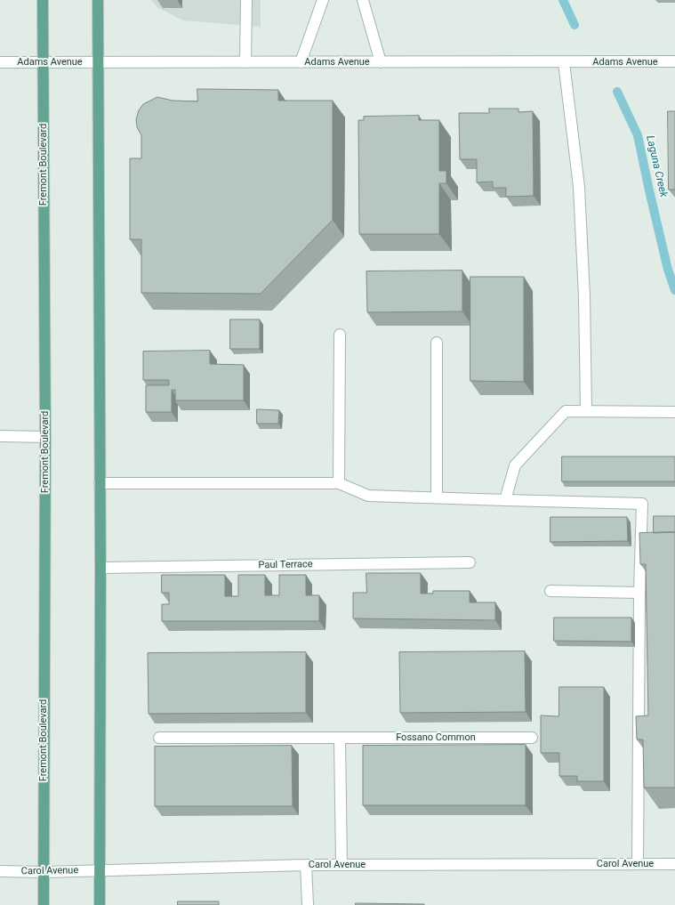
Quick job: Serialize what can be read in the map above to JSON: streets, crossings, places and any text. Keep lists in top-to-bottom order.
{
  "streets": {
    "main road": ["Fremont Boulevard"],
    "street": [
      "Adams Avenue",
      "Paul Terrace",
      "Fossano Common",
      "Carol Avenue"
    ]
  },
  "crossings": [
    ["Adams Avenue", "Fremont Boulevard"],
    ["Fremont Boulevard", "Carol Avenue"]
  ],
  "water": ["Laguna Creek"]
}
